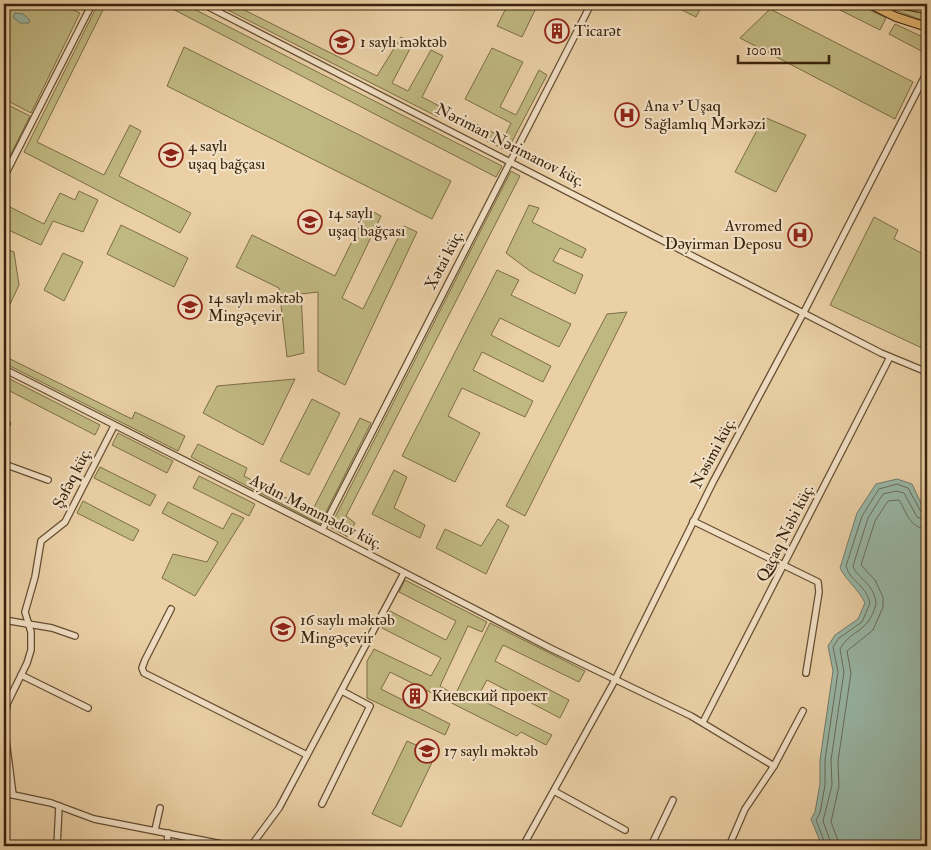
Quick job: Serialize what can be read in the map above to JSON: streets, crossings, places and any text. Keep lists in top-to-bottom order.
{
  "streets": {
    "street": [
      "Nəriman Nərimanov küç.",
      "Xətai küç.",
      "Nəsimi küç.",
      "Şəfəq küç.",
      "Aydın Məmmədov küç.",
      "Qaçaq Nəbi küç."
    ]
  },
  "crossings": [
    ["Nəriman Nərimanov küç.", "Xətai küç."],
    ["Nəriman Nərimanov küç.", "Nəsimi küç."],
    ["Nəriman Nərimanov küç.", "Qaçaq Nəbi küç."],
    ["Xətai küç.", "Aydın Məmmədov küç."],
    ["Nəsimi küç.", "Aydın Məmmədov küç."],
    ["Şəfəq küç.", "Aydın Məmmədov küç."],
    ["Aydın Məmmədov küç.", "Qaçaq Nəbi küç."]
  ],
  "places": {
    "building": ["Ticarət", "Киевский проект"],
    "school or university": [
      "1 saylı məktəb",
      "4 saylı uşaq bağçası",
      "14 saylı uşaq bağçası",
      "14 saylı məktəb Mingəçevir",
      "16 saylı məktəb Mingəçevir",
      "17 saylı məktəb"
    ],
    "hospital": ["Ana v' Uşaq Sağlamlıq Mərkəzi", "Avromed Dəyirman Deposu"]
  },
  "scale_bar": "100 m"
}
